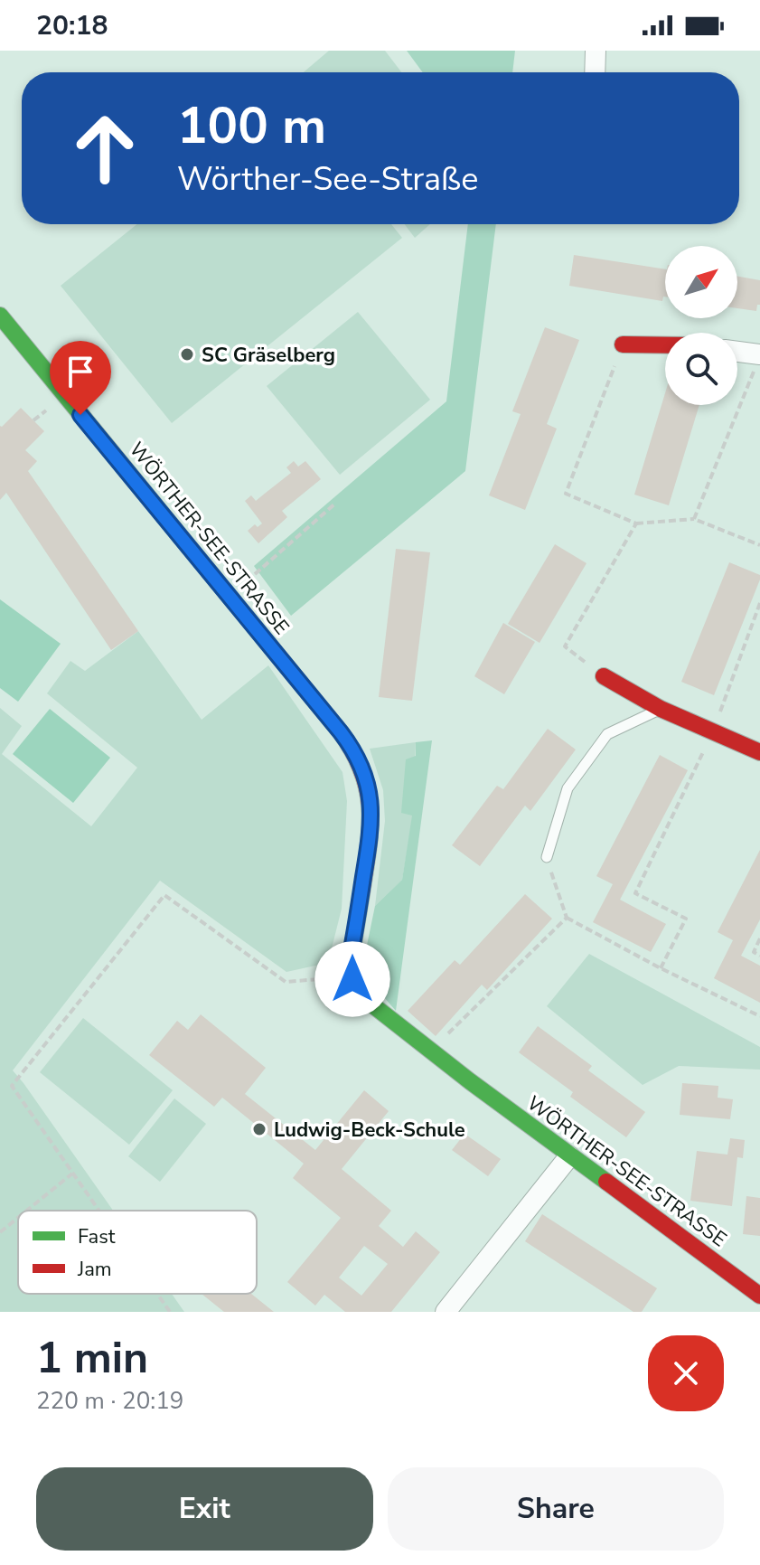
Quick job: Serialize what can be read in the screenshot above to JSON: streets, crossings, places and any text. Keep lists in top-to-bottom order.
{
  "streets": {
    "street": ["WÖRTHER-SEE-STRASSE"]
  },
  "places": ["SC Gräselberg", "Ludwig-Beck-Schule"],
  "legend": ["Fast", "Jam"],
  "north": "top right",
  "page": {
    "status": "20:18",
    "turn": ["100 m", "Wörther-See-Straße"],
    "heading": ["1 min", "220 m · 20:19"],
    "buttons": ["Exit", "Share"]
  }
}
